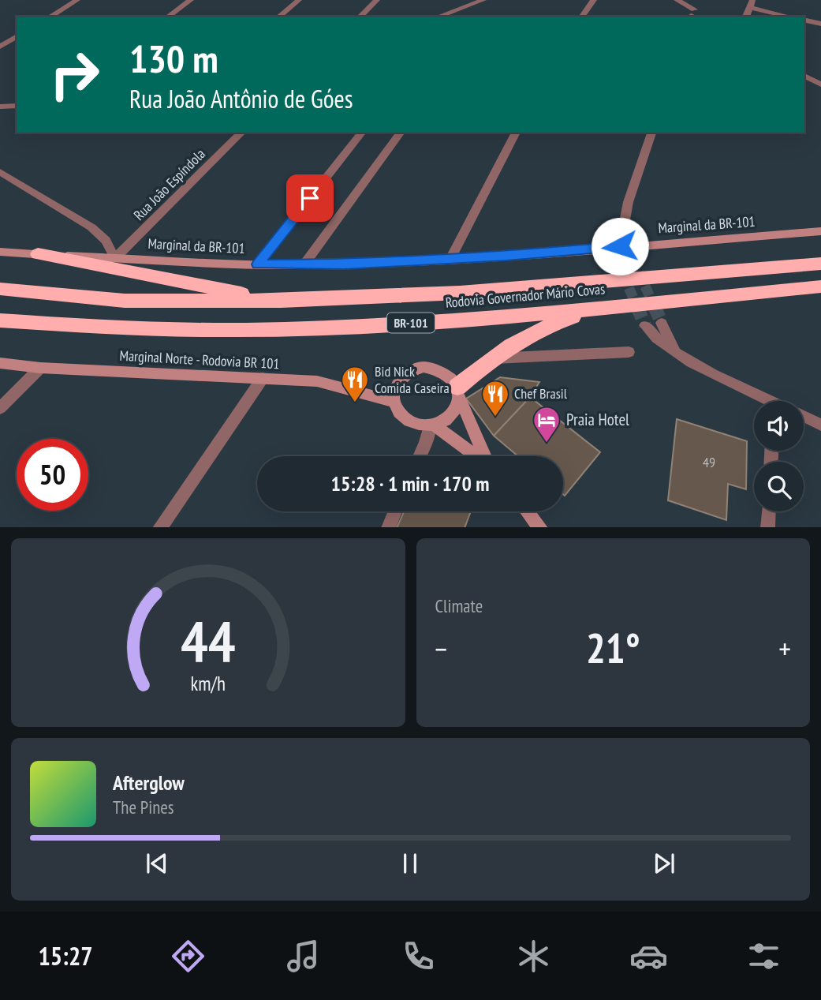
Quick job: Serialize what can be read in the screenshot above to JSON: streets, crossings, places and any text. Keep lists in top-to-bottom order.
{
  "streets": {
    "highway": ["Rodovia Governador Mário Covas", "BR-101"],
    "main road": ["Marginal da BR-101", "Marginal Norte - Rodovia BR 101"],
    "street": ["Rua João Espíndola"]
  },
  "crossings": [
    ["Rua João Espíndola", "Marginal da BR-101"]
  ],
  "places": {
    "restaurant": ["Bid Nick Comida Caseira", "Chef Brasil"],
    "hotel": ["Praia Hotel"]
  },
  "house_numbers": ["49"],
  "page": {
    "turn": ["130 m", "Rua João Antônio de Góes"],
    "limit": "50",
    "trip": "15:28 · 1 min · 170 m",
    "tile": "Climate",
    "heat": ["−", "21°", "+"],
    "song": ["Afterglow", "The Pines"],
    "tabs": "15:27",
    "gauge": ["44", "km/h"]
  }
}
